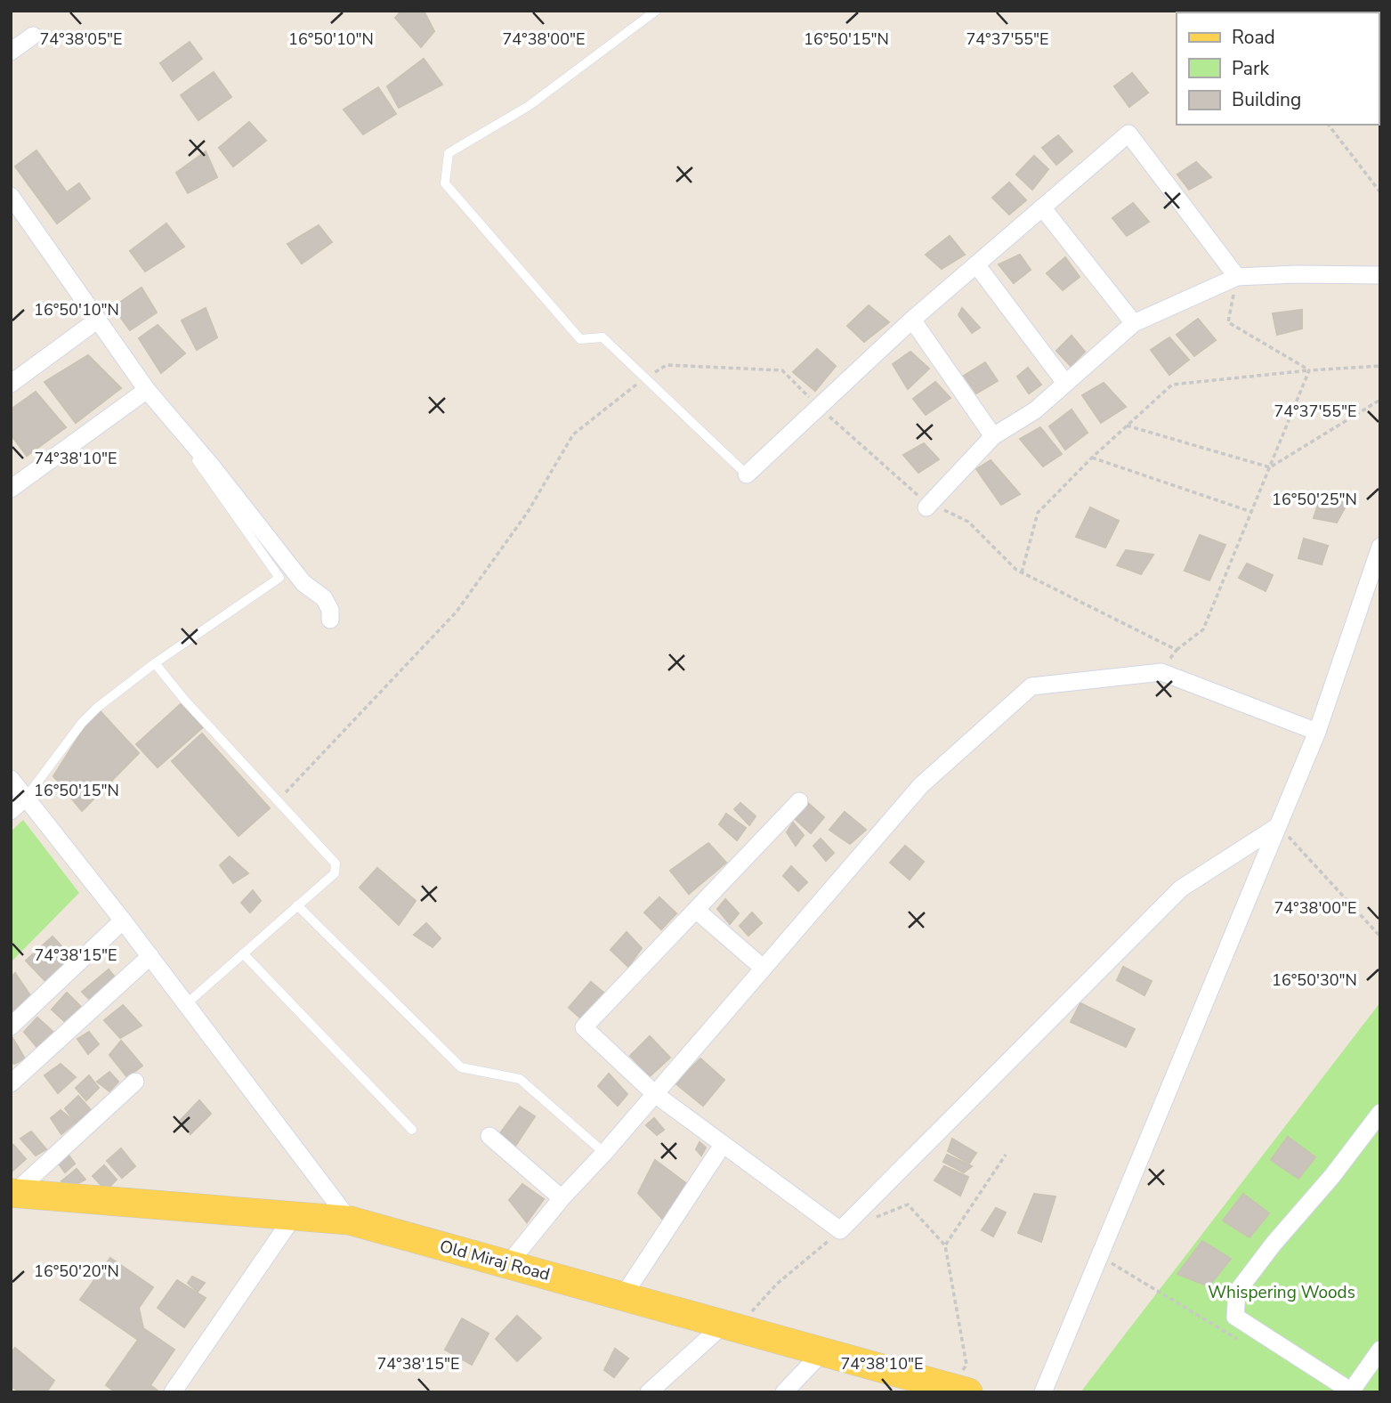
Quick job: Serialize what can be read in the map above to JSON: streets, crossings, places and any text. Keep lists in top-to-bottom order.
{
  "streets": {
    "main road": ["Old Miraj Road"]
  },
  "parks": ["Whispering Woods"],
  "legend": ["Road", "Park", "Building"],
  "coordinates": [
    "16°50'10\"N",
    "16°50'15\"N",
    "74°38'05\"E",
    "74°38'00\"E",
    "74°37'55\"E",
    "74°38'10\"E",
    "16°50'25\"N",
    "74°38'15\"E",
    "16°50'30\"N",
    "16°50'20\"N"
  ]
}
